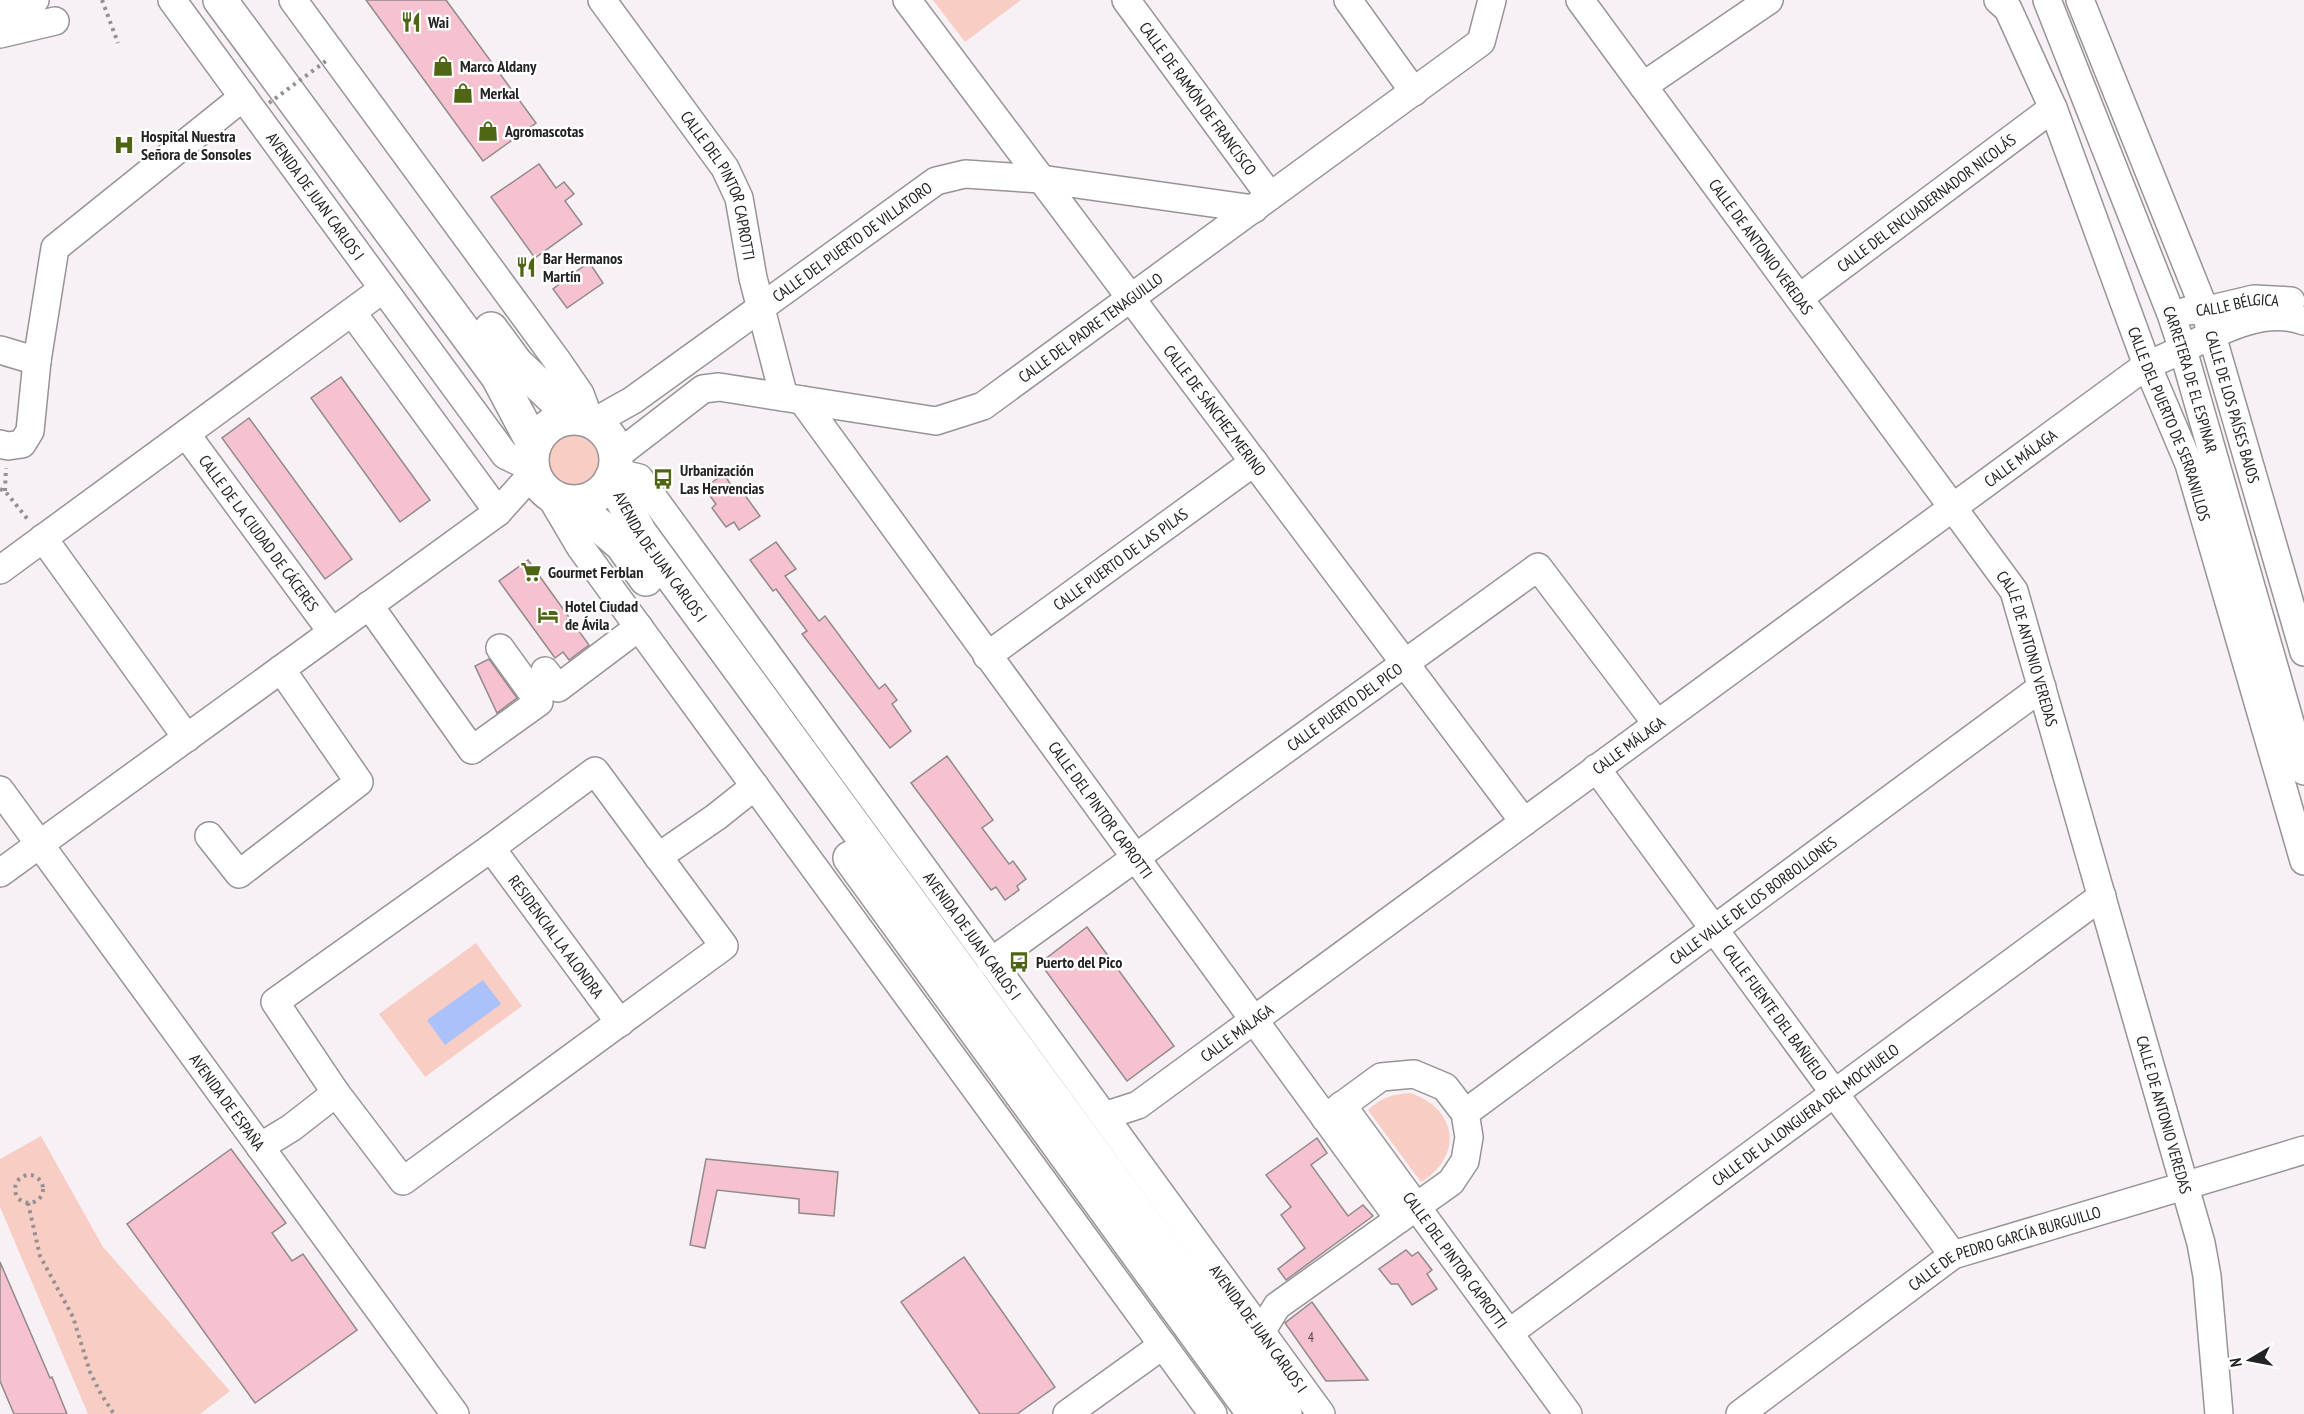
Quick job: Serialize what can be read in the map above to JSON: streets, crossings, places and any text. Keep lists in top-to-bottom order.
{
  "streets": {
    "highway": ["AVENIDA DE JUAN CARLOS I"],
    "street": [
      "CALLE DE RAMÓN DE FRANCISCO",
      "CALLE DEL PINTOR CAPROTTI",
      "CALLE DEL ENCUADERNADOR NICOLÁS",
      "CALLE DEL PUERTO DE VILLATORO",
      "CALLE DE ANTONIO VEREDAS",
      "CALLE BÉLGICA",
      "CALLE DEL PADRE TENAGUILLO",
      "CARRETERA DE EL ESPINAR",
      "CALLE DE LOS PAÍSES BAJOS",
      "CALLE DE SÁNCHEZ MERINO",
      "CALLE DEL PUERTO DE SERRANILLOS",
      "CALLE MÁLAGA",
      "CALLE DE LA CIUDAD DE CÁCERES",
      "CALLE PUERTO DE LAS PILAS",
      "CALLE PUERTO DEL PICO",
      "CALLE VALLE DE LOS BORBOLLONES",
      "RESIDENCIAL LA ALONDRA",
      "CALLE FUENTE DEL BAÑUELO",
      "AVENIDA DE ESPAÑA",
      "CALLE DE LA LONGUERA DEL MOCHUELO",
      "CALLE DE PEDRO GARCÍA BURGUILLO"
    ]
  },
  "crossings": [
    ["CALLE DE RAMÓN DE FRANCISCO", "CALLE DEL PUERTO DE VILLATORO"],
    ["CALLE DE RAMÓN DE FRANCISCO", "CALLE DEL PADRE TENAGUILLO"],
    ["CALLE DEL PINTOR CAPROTTI", "CALLE DEL PUERTO DE VILLATORO"],
    ["CALLE DEL PINTOR CAPROTTI", "CALLE DEL PADRE TENAGUILLO"],
    ["CALLE DEL PINTOR CAPROTTI", "CALLE MÁLAGA"],
    ["CALLE DEL PINTOR CAPROTTI", "CALLE PUERTO DE LAS PILAS"],
    ["CALLE DEL PINTOR CAPROTTI", "CALLE PUERTO DEL PICO"],
    ["CALLE DEL PINTOR CAPROTTI", "CALLE VALLE DE LOS BORBOLLONES"],
    ["CALLE DEL PINTOR CAPROTTI", "CALLE DE LA LONGUERA DEL MOCHUELO"],
    ["AVENIDA DE JUAN CARLOS I", "CALLE DEL PUERTO DE VILLATORO"],
    ["AVENIDA DE JUAN CARLOS I", "CALLE DEL PADRE TENAGUILLO"],
    ["AVENIDA DE JUAN CARLOS I", "CALLE MÁLAGA"],
    ["AVENIDA DE JUAN CARLOS I", "CALLE PUERTO DEL PICO"],
    ["CALLE DEL ENCUADERNADOR NICOLÁS", "CALLE DE ANTONIO VEREDAS"],
    ["CALLE DEL ENCUADERNADOR NICOLÁS", "CALLE DEL PUERTO DE SERRANILLOS"],
    ["CALLE DEL PUERTO DE VILLATORO", "CALLE DEL PADRE TENAGUILLO"],
    ["CALLE DEL PUERTO DE VILLATORO", "CALLE DE SÁNCHEZ MERINO"],
    ["CALLE DE ANTONIO VEREDAS", "CALLE MÁLAGA"],
    ["CALLE DE ANTONIO VEREDAS", "CALLE VALLE DE LOS BORBOLLONES"],
    ["CALLE DE ANTONIO VEREDAS", "CALLE DE LA LONGUERA DEL MOCHUELO"],
    ["CALLE DE ANTONIO VEREDAS", "CALLE DE PEDRO GARCÍA BURGUILLO"],
    ["CALLE BÉLGICA", "CARRETERA DE EL ESPINAR"],
    ["CALLE BÉLGICA", "CALLE DE LOS PAÍSES BAJOS"],
    ["CALLE BÉLGICA", "CALLE MÁLAGA"],
    ["CALLE DEL PADRE TENAGUILLO", "CALLE DE SÁNCHEZ MERINO"],
    ["CARRETERA DE EL ESPINAR", "CALLE MÁLAGA"],
    ["CALLE DE SÁNCHEZ MERINO", "CALLE MÁLAGA"],
    ["CALLE DE SÁNCHEZ MERINO", "CALLE PUERTO DE LAS PILAS"],
    ["CALLE DE SÁNCHEZ MERINO", "CALLE PUERTO DEL PICO"],
    ["CALLE DEL PUERTO DE SERRANILLOS", "CALLE MÁLAGA"],
    ["CALLE MÁLAGA", "CALLE PUERTO DEL PICO"],
    ["CALLE MÁLAGA", "CALLE FUENTE DEL BAÑUELO"],
    ["CALLE VALLE DE LOS BORBOLLONES", "CALLE FUENTE DEL BAÑUELO"],
    ["CALLE FUENTE DEL BAÑUELO", "CALLE DE LA LONGUERA DEL MOCHUELO"],
    ["CALLE FUENTE DEL BAÑUELO", "CALLE DE PEDRO GARCÍA BURGUILLO"]
  ],
  "places": {
    "restaurant": ["Wai", "Bar Hermanos Martín"],
    "shop": ["Marco Aldany", "Merkal", "Agromascotas"],
    "hospital": ["Hospital Nuestra Señora de Sonsoles"],
    "bus stop": ["Urbanización Las Hervencias", "Puerto del Pico"],
    "supermarket": ["Gourmet Ferblan"],
    "hotel": ["Hotel Ciudad de Ávila"]
  },
  "house_numbers": ["4"],
  "north": "left"
}
